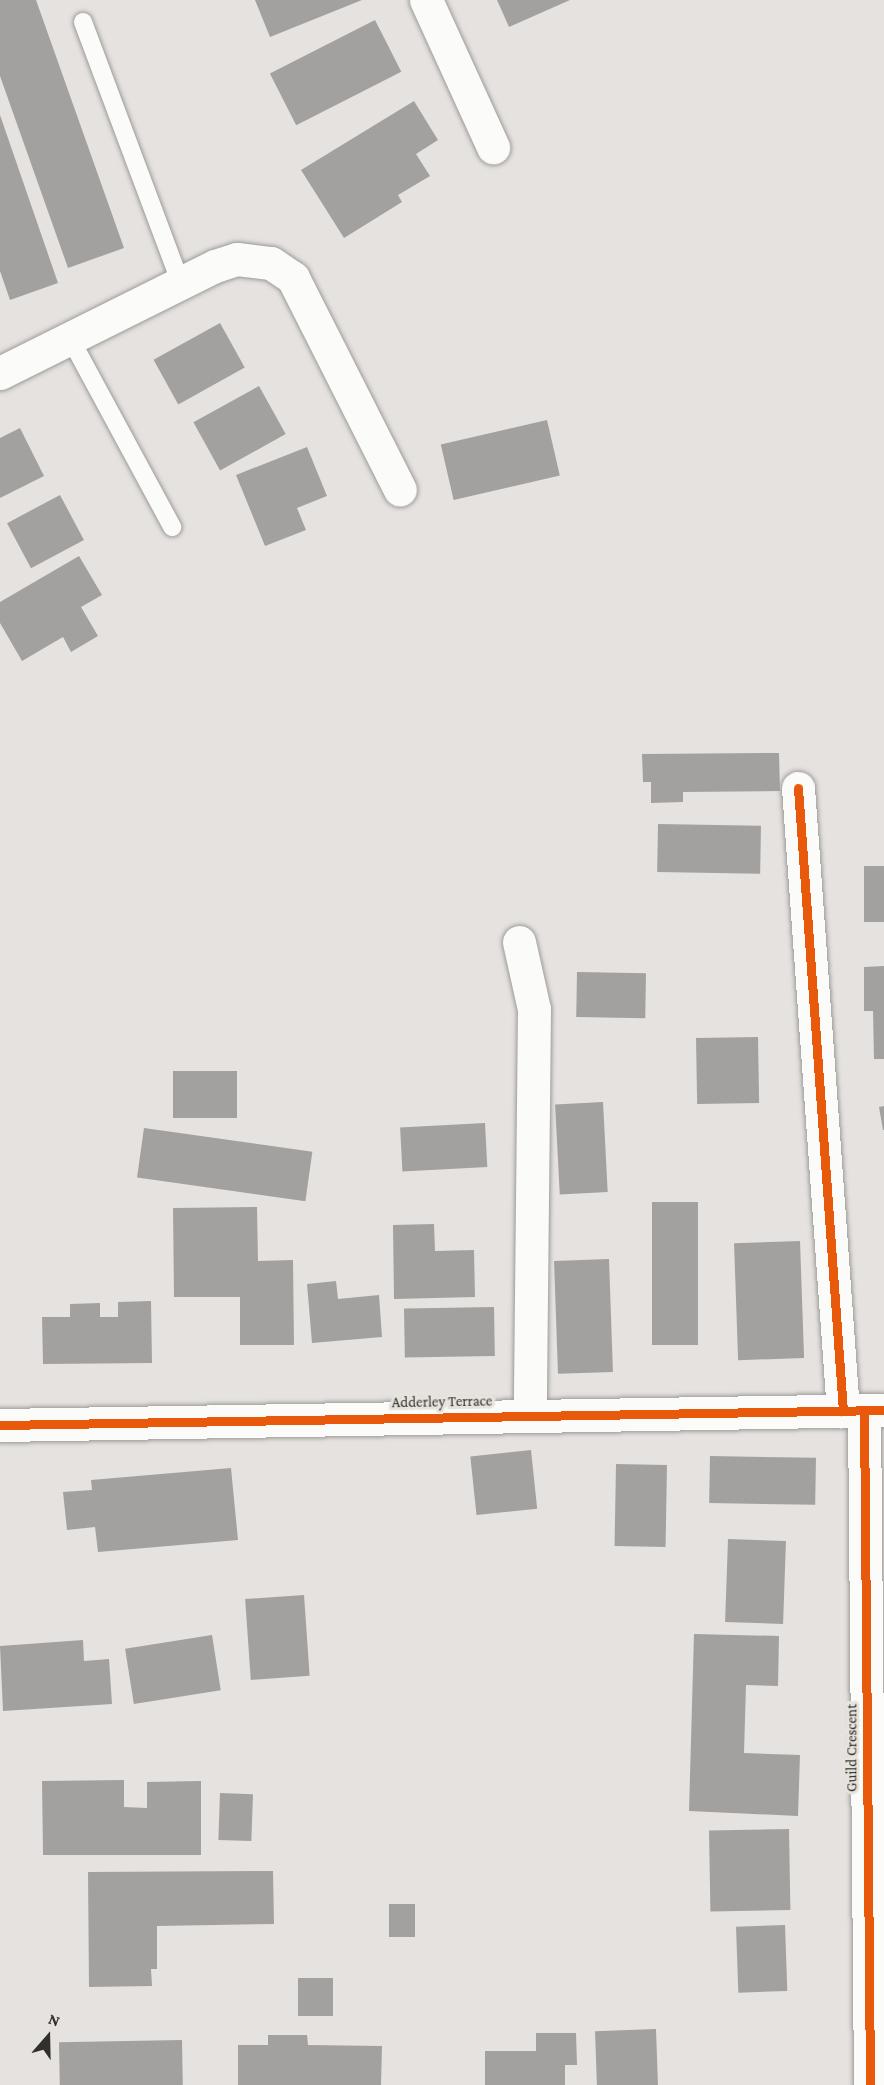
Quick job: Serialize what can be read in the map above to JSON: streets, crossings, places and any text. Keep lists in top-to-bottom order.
{
  "streets": {
    "street": ["Adderley Terrace", "Guild Crescent"]
  },
  "crossings": [
    ["Adderley Terrace", "Guild Crescent"]
  ],
  "north": "top"
}
